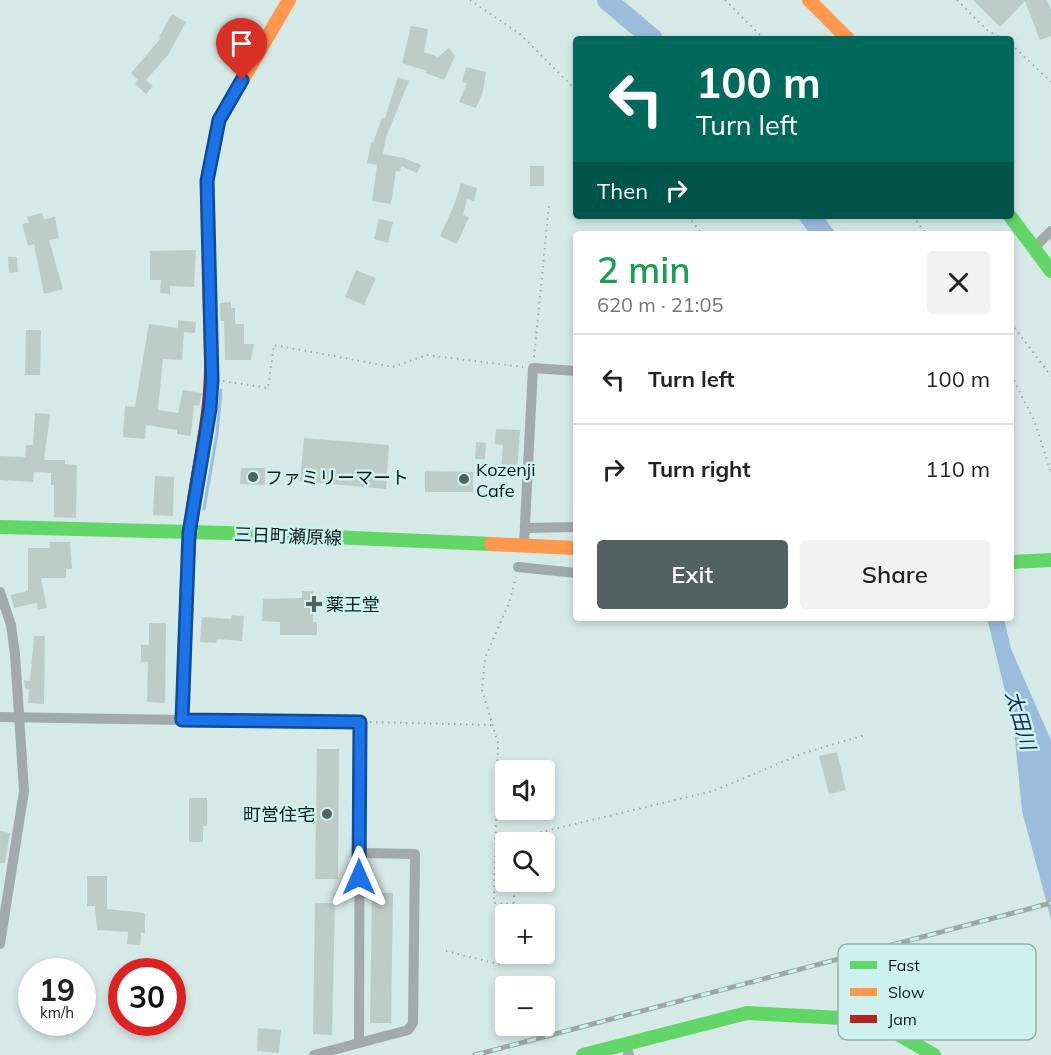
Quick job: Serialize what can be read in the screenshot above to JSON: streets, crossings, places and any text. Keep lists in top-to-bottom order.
{
  "streets": {
    "street": ["三日町瀬原線"]
  },
  "water": ["太田川"],
  "places": {
    "other": ["ファミリーマート", "Kozenji Cafe", "町営住宅"],
    "health": ["薬王堂"]
  },
  "legend": ["Fast", "Slow", "Jam"],
  "page": {
    "turn": ["100 m", "Turn left"],
    "then": "Then",
    "heading": ["2 min", "620 m · 21:05"],
    "list": [
      {
        "name": "Turn left",
        "value": "100 m"
      },
      {
        "name": "Turn right",
        "value": "110 m"
      }
    ],
    "buttons": ["Exit", "Share"],
    "map_buttons": ["+", "−"],
    "speed": "19 km/h",
    "limit": "30"
  }
}
